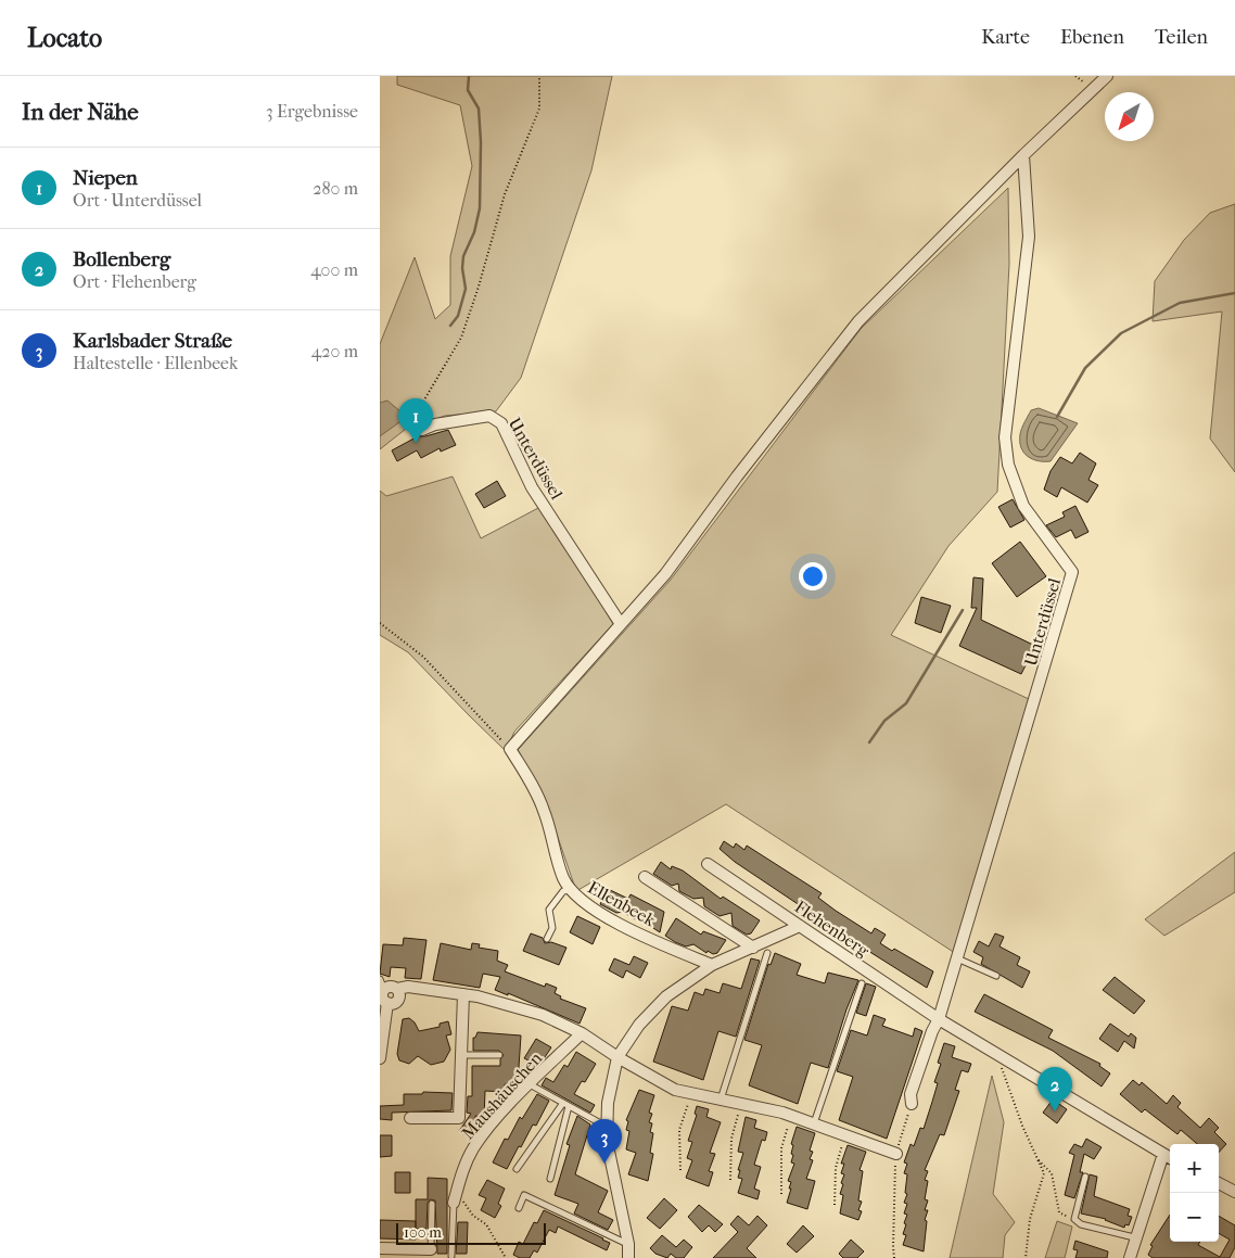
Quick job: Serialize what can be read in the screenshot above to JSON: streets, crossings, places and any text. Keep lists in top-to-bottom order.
{
  "streets": {
    "street": [
      "Unterdüssel",
      "Ellenbeek",
      "Flehenberg",
      "Maushäuschen"
    ]
  },
  "scale_bar": "100 m",
  "north": "bottom left",
  "page": {
    "header": "Locato",
    "nav": ["Karte", "Ebenen", "Teilen"],
    "heading": ["In der Nähe", "3 Ergebnisse"],
    "list": [
      {
        "mark": "1",
        "name": "Niepen",
        "note": "Ort · Unterdüssel",
        "value": "280 m"
      },
      {
        "mark": "2",
        "name": "Bollenberg",
        "note": "Ort · Flehenberg",
        "value": "400 m"
      },
      {
        "mark": "3",
        "name": "Karlsbader Straße",
        "note": "Haltestelle · Ellenbeek",
        "value": "420 m"
      }
    ],
    "pins": ["1", "2", "3"],
    "map_buttons": ["+", "−"],
    "scale": "100 m"
  }
}
